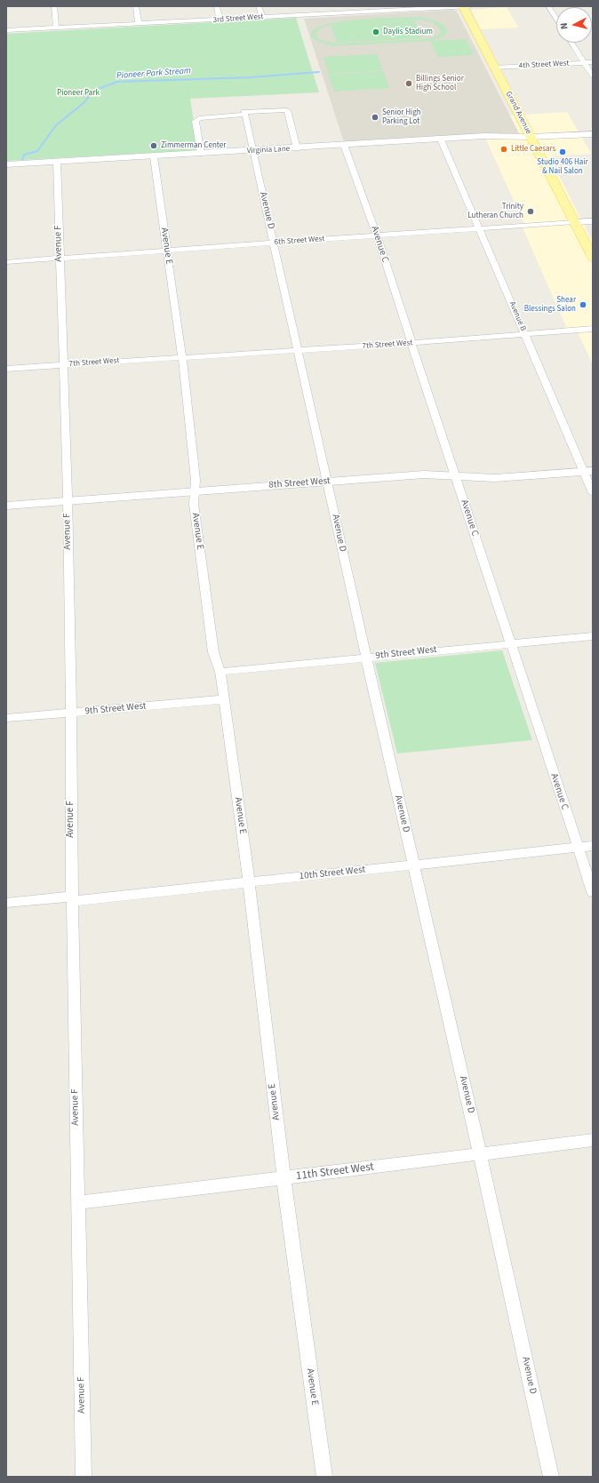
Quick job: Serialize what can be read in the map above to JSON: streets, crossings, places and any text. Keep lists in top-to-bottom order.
{
  "streets": {
    "main road": ["Grand Avenue"],
    "street": [
      "3rd Street West",
      "4th Street West",
      "Virginia Lane",
      "Avenue D",
      "6th Street West",
      "Avenue F",
      "Avenue C",
      "Avenue E",
      "Avenue B",
      "7th Street West",
      "8th Street West",
      "9th Street West",
      "10th Street West",
      "11th Street West"
    ]
  },
  "crossings": [
    ["3rd Street West", "Grand Avenue"],
    ["4th Street West", "Grand Avenue"],
    ["Grand Avenue", "Virginia Lane"],
    ["Grand Avenue", "6th Street West"],
    ["Virginia Lane", "Avenue D"],
    ["Virginia Lane", "Avenue F"],
    ["Virginia Lane", "Avenue C"],
    ["Virginia Lane", "Avenue E"],
    ["Virginia Lane", "Avenue B"],
    ["Avenue D", "6th Street West"],
    ["Avenue D", "7th Street West"],
    ["Avenue D", "8th Street West"],
    ["Avenue D", "9th Street West"],
    ["Avenue D", "10th Street West"],
    ["Avenue D", "11th Street West"],
    ["6th Street West", "Avenue F"],
    ["6th Street West", "Avenue C"],
    ["6th Street West", "Avenue E"],
    ["6th Street West", "Avenue B"],
    ["Avenue F", "7th Street West"],
    ["Avenue F", "8th Street West"],
    ["Avenue F", "9th Street West"],
    ["Avenue F", "10th Street West"],
    ["Avenue F", "11th Street West"],
    ["Avenue C", "7th Street West"],
    ["Avenue C", "8th Street West"],
    ["Avenue C", "9th Street West"],
    ["Avenue C", "10th Street West"],
    ["Avenue E", "7th Street West"],
    ["Avenue E", "8th Street West"],
    ["Avenue E", "9th Street West"],
    ["Avenue E", "10th Street West"],
    ["Avenue E", "11th Street West"],
    ["Avenue B", "7th Street West"],
    ["Avenue B", "8th Street West"]
  ],
  "water": ["Pioneer Park Stream"],
  "parks": ["Pioneer Park"],
  "places": [
    "Daylis Stadium",
    "Billings Senior High School",
    "Senior High Parking Lot",
    "Zimmerman Center",
    "Little Caesars",
    "Studio 406 Hair & Nail Salon",
    "Trinity Lutheran Church",
    "Shear Blessings Salon"
  ],
  "north": "left"
}
